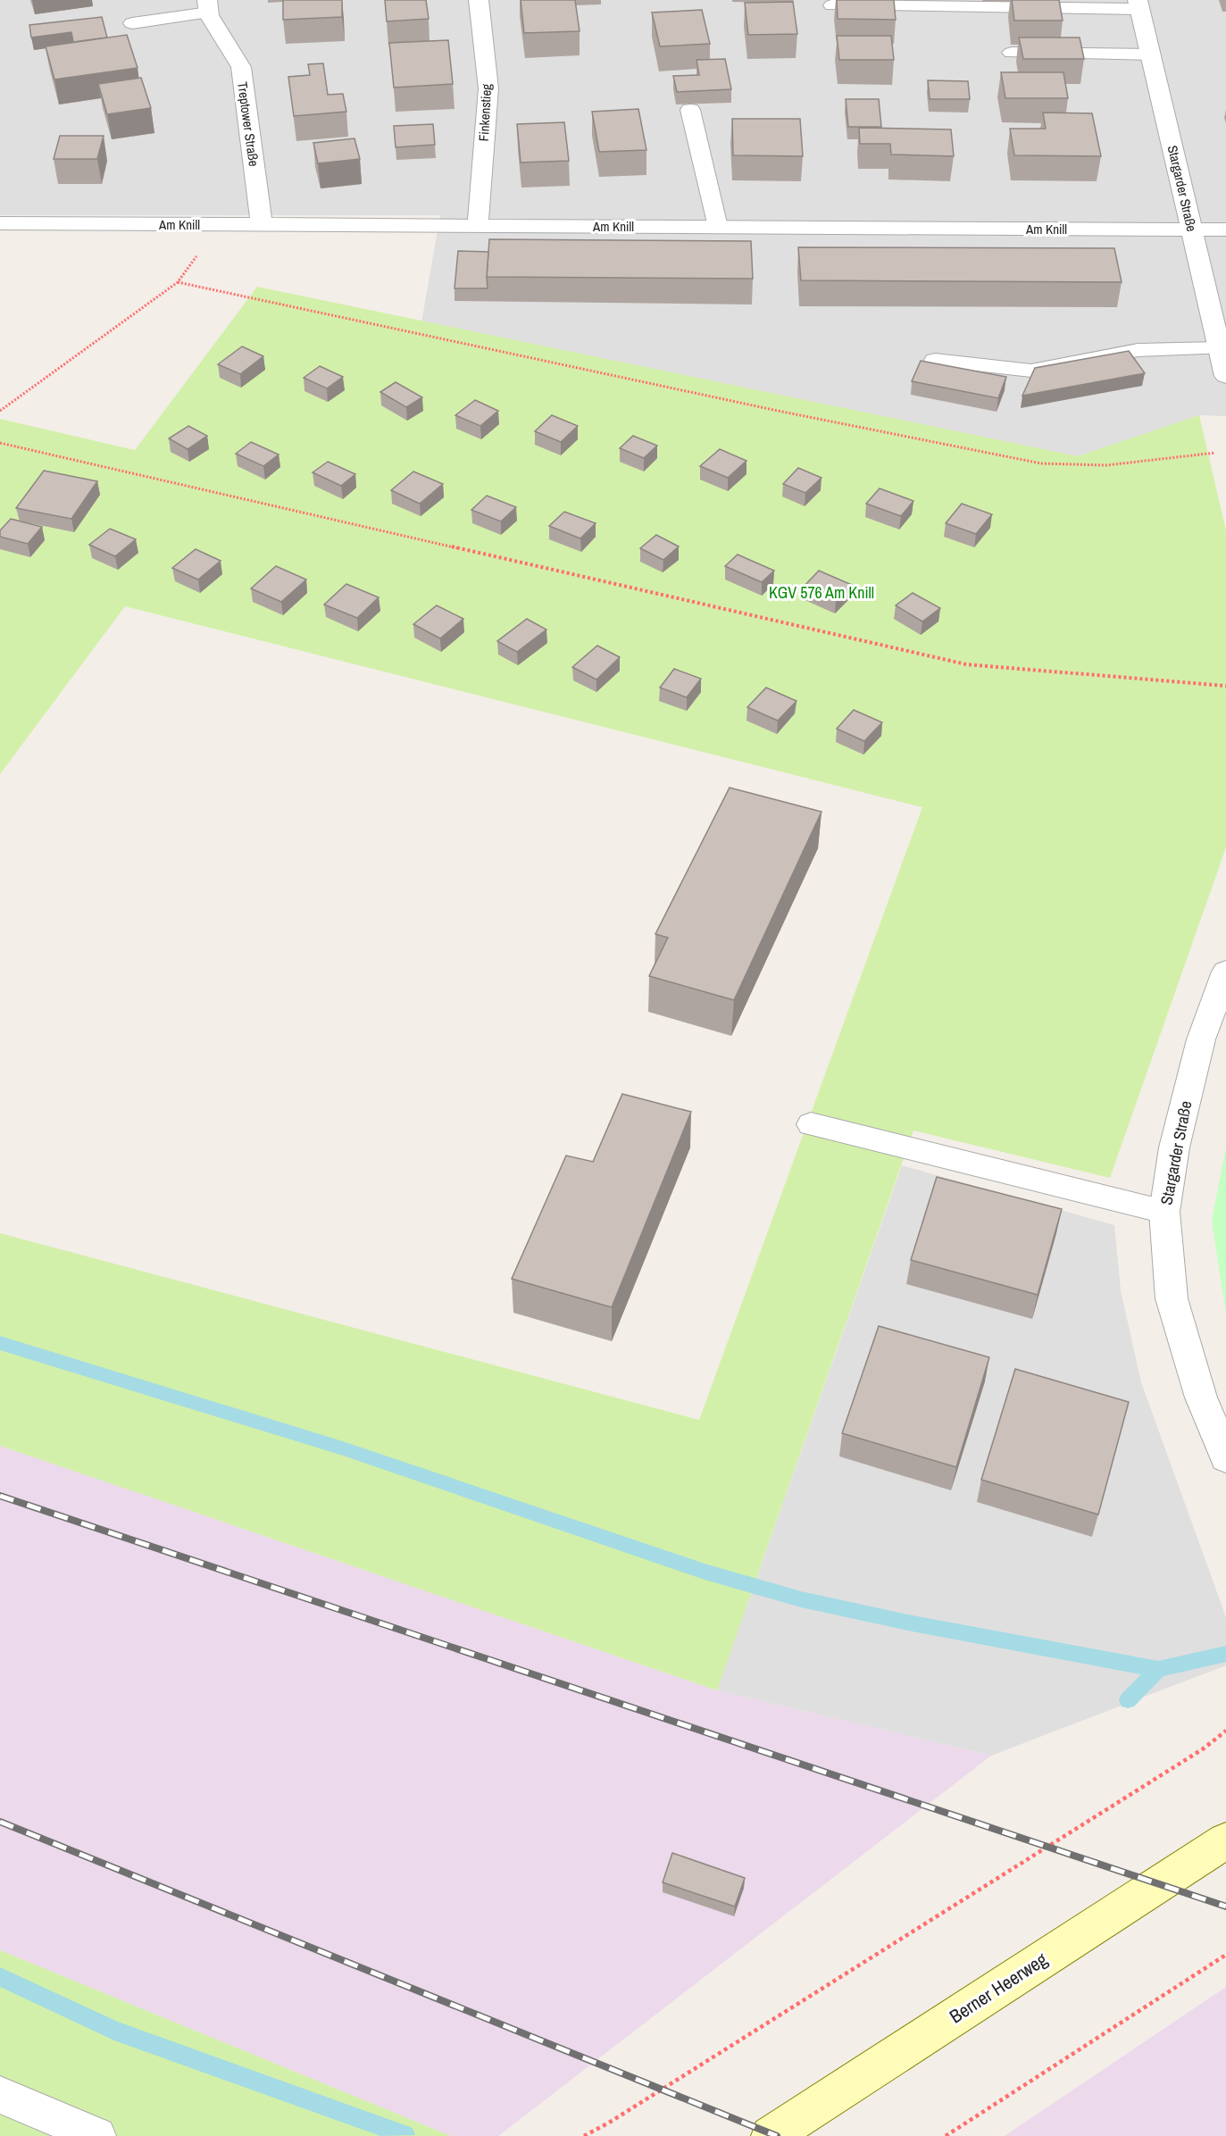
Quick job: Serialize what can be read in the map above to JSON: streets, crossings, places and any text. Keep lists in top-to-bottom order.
{
  "streets": {
    "main road": ["Berner Heerweg"],
    "street": [
      "Finkenstieg",
      "Treptower Straße",
      "Stargarder Straße",
      "Am Knill"
    ]
  },
  "crossings": [
    ["Finkenstieg", "Am Knill"],
    ["Treptower Straße", "Am Knill"],
    ["Stargarder Straße", "Am Knill"]
  ],
  "parks": ["KGV 576 Am Knill"]
}
